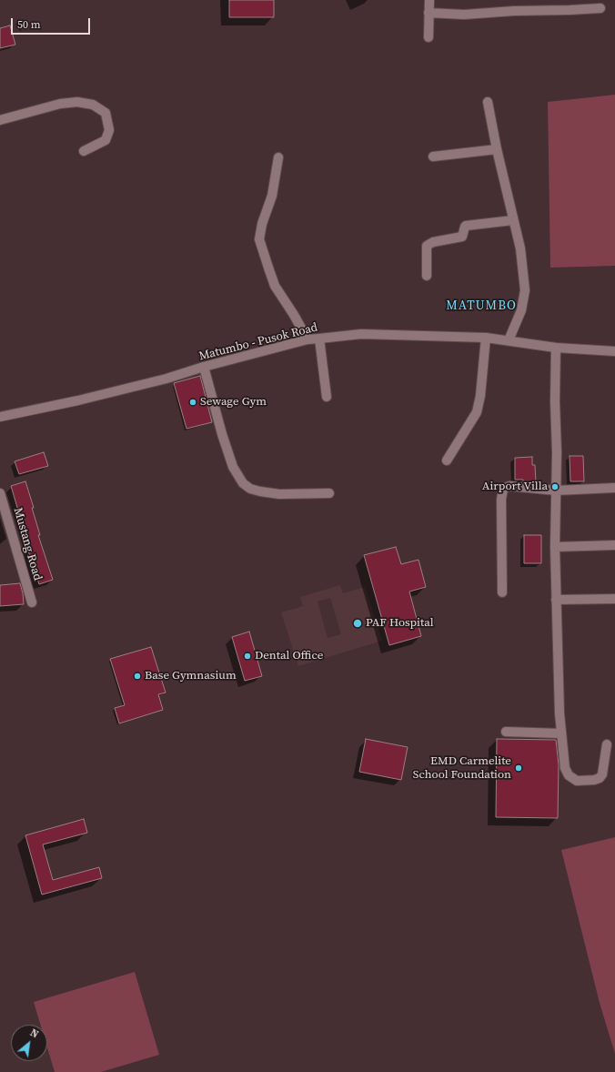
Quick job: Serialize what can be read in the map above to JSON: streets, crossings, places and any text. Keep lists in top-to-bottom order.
{
  "streets": {
    "street": ["Matumbo - Pusok Road", "Mustang Road"]
  },
  "districts": ["MATUMBO"],
  "places": [
    "Sewage Gym",
    "Airport Villa",
    "PAF Hospital",
    "Dental Office",
    "Base Gymnasium",
    "EMD Carmelite School Foundation"
  ],
  "scale_bar": "50 m",
  "north": "top right"
}
